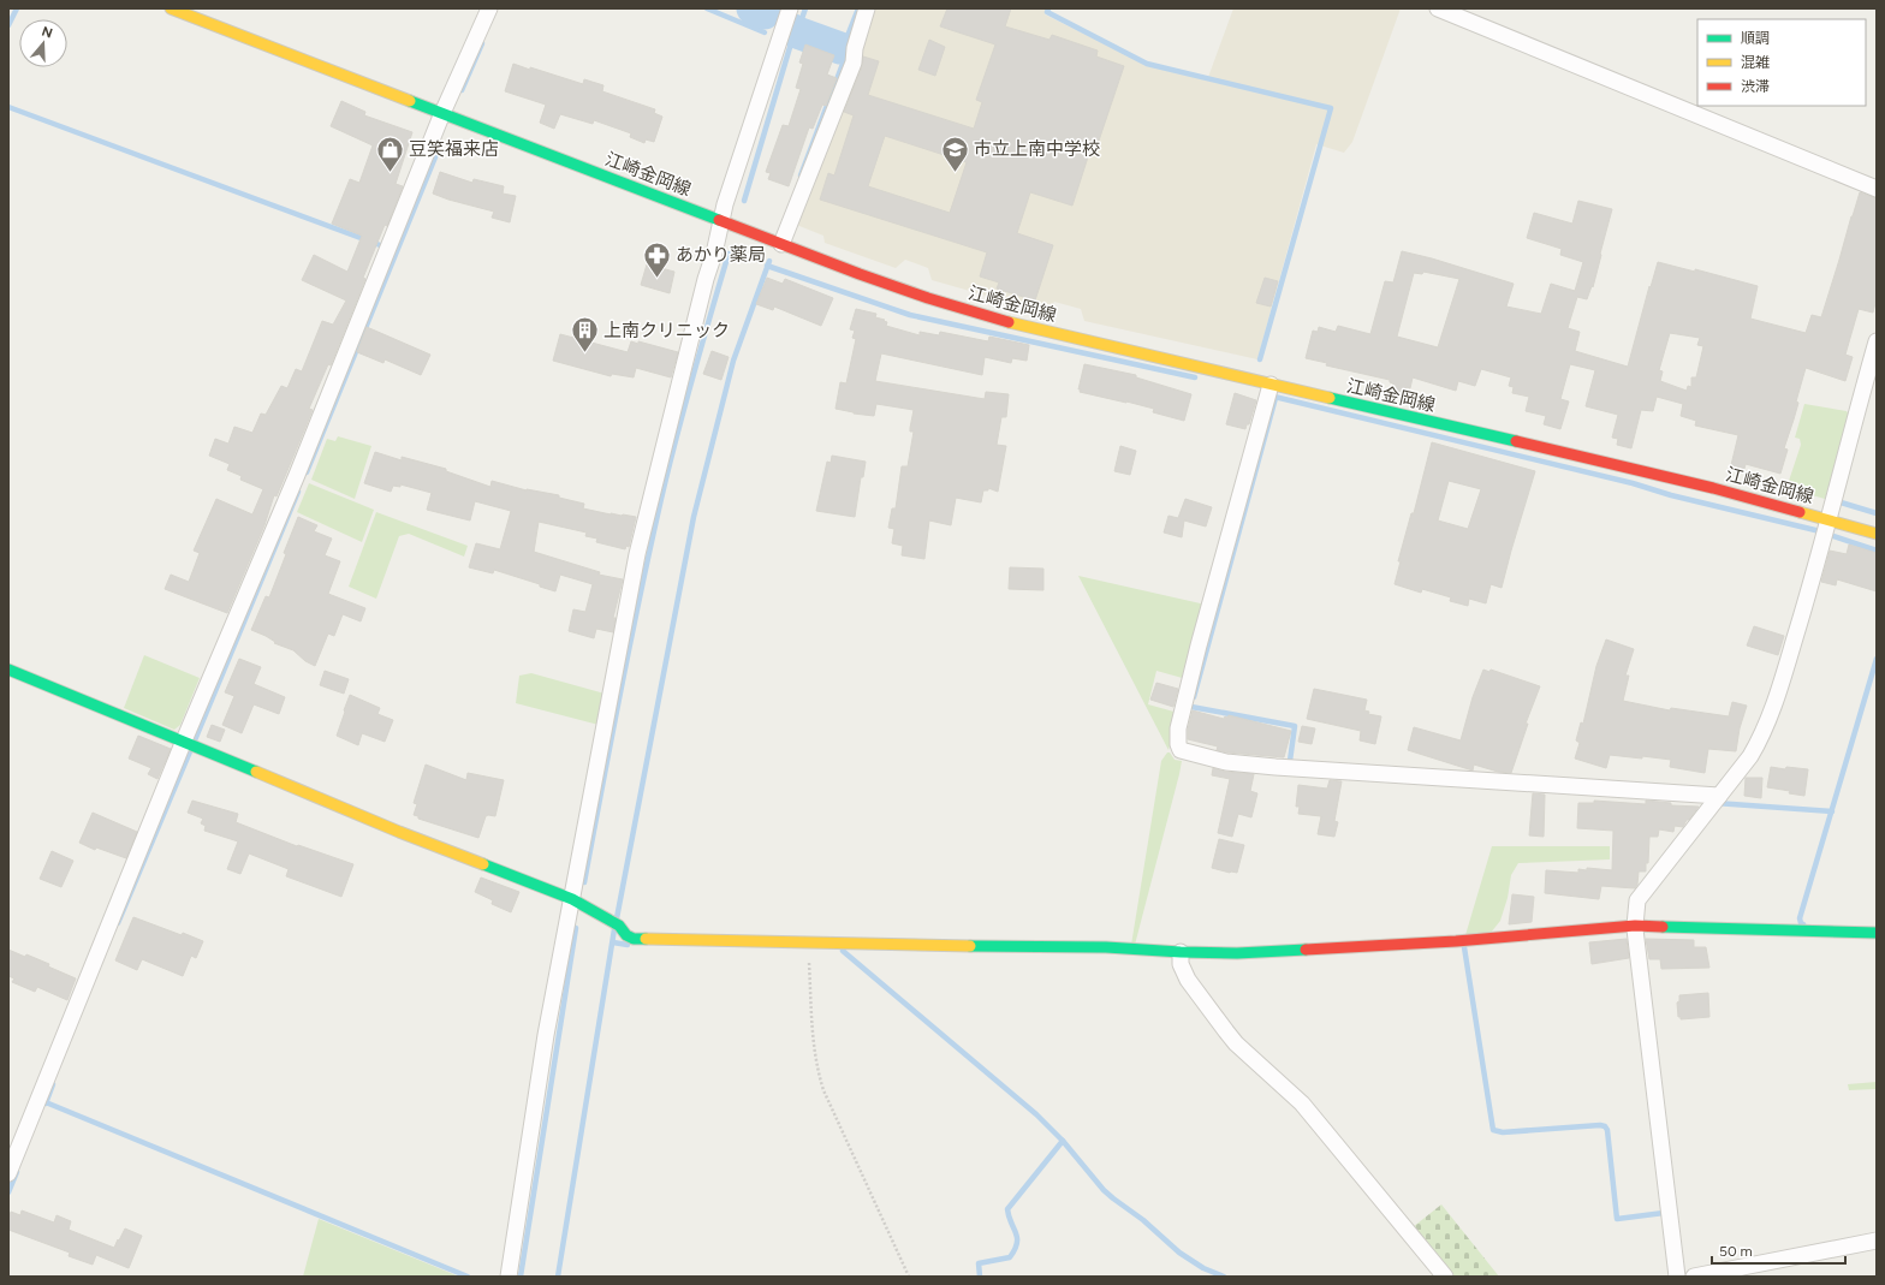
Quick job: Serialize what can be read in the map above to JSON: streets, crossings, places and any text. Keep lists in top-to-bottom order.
{
  "streets": {
    "street": ["江崎金岡線"]
  },
  "places": {
    "shop": ["豆笑福来店"],
    "school or university": ["市立上南中学校"],
    "pharmacy": ["あかり薬局"],
    "building": ["上南クリニック"]
  },
  "legend": ["順調", "混雑", "渋滞"],
  "scale_bar": "50 m",
  "north": "top"
}
